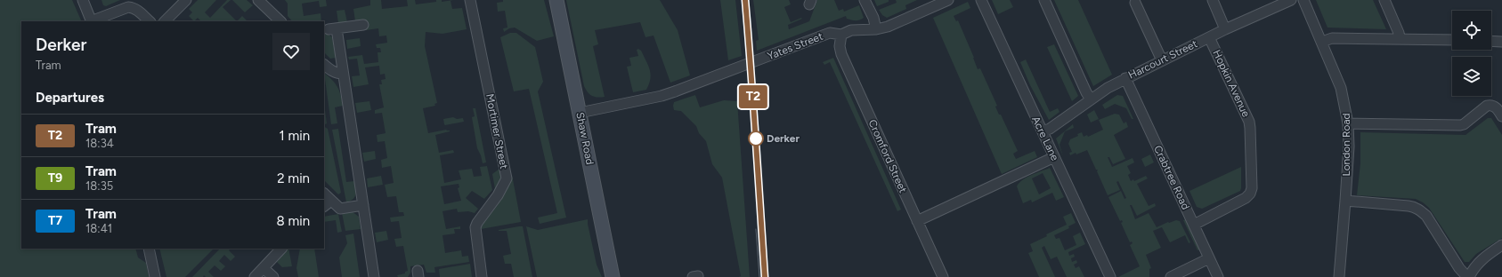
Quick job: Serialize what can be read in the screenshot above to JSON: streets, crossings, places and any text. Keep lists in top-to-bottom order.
{
  "streets": {
    "main road": ["Shaw Road"],
    "street": [
      "Yates Street",
      "Harcourt Street",
      "Hopkin Avenue",
      "Mortimer Street",
      "Acre Lane",
      "London Road",
      "Cromford Street",
      "Crabtree Road"
    ]
  },
  "crossings": [
    ["Yates Street", "Shaw Road"],
    ["Yates Street", "Cromford Street"],
    ["Harcourt Street", "Hopkin Avenue"],
    ["Harcourt Street", "Acre Lane"],
    ["Harcourt Street", "Crabtree Road"],
    ["Hopkin Avenue", "Crabtree Road"]
  ],
  "places": ["Derker"],
  "lines": ["tram line T2"],
  "page": {
    "on_map": "T2",
    "heading": [
      ["Derker", "Tram"],
      "Departures"
    ],
    "list": [
      {
        "mark": "T2",
        "name": "Tram",
        "note": "18:34",
        "value": "1 min"
      },
      {
        "mark": "T9",
        "name": "Tram",
        "note": "18:35",
        "value": "2 min"
      },
      {
        "mark": "T7",
        "name": "Tram",
        "note": "18:41",
        "value": "8 min"
      }
    ]
  }
}
